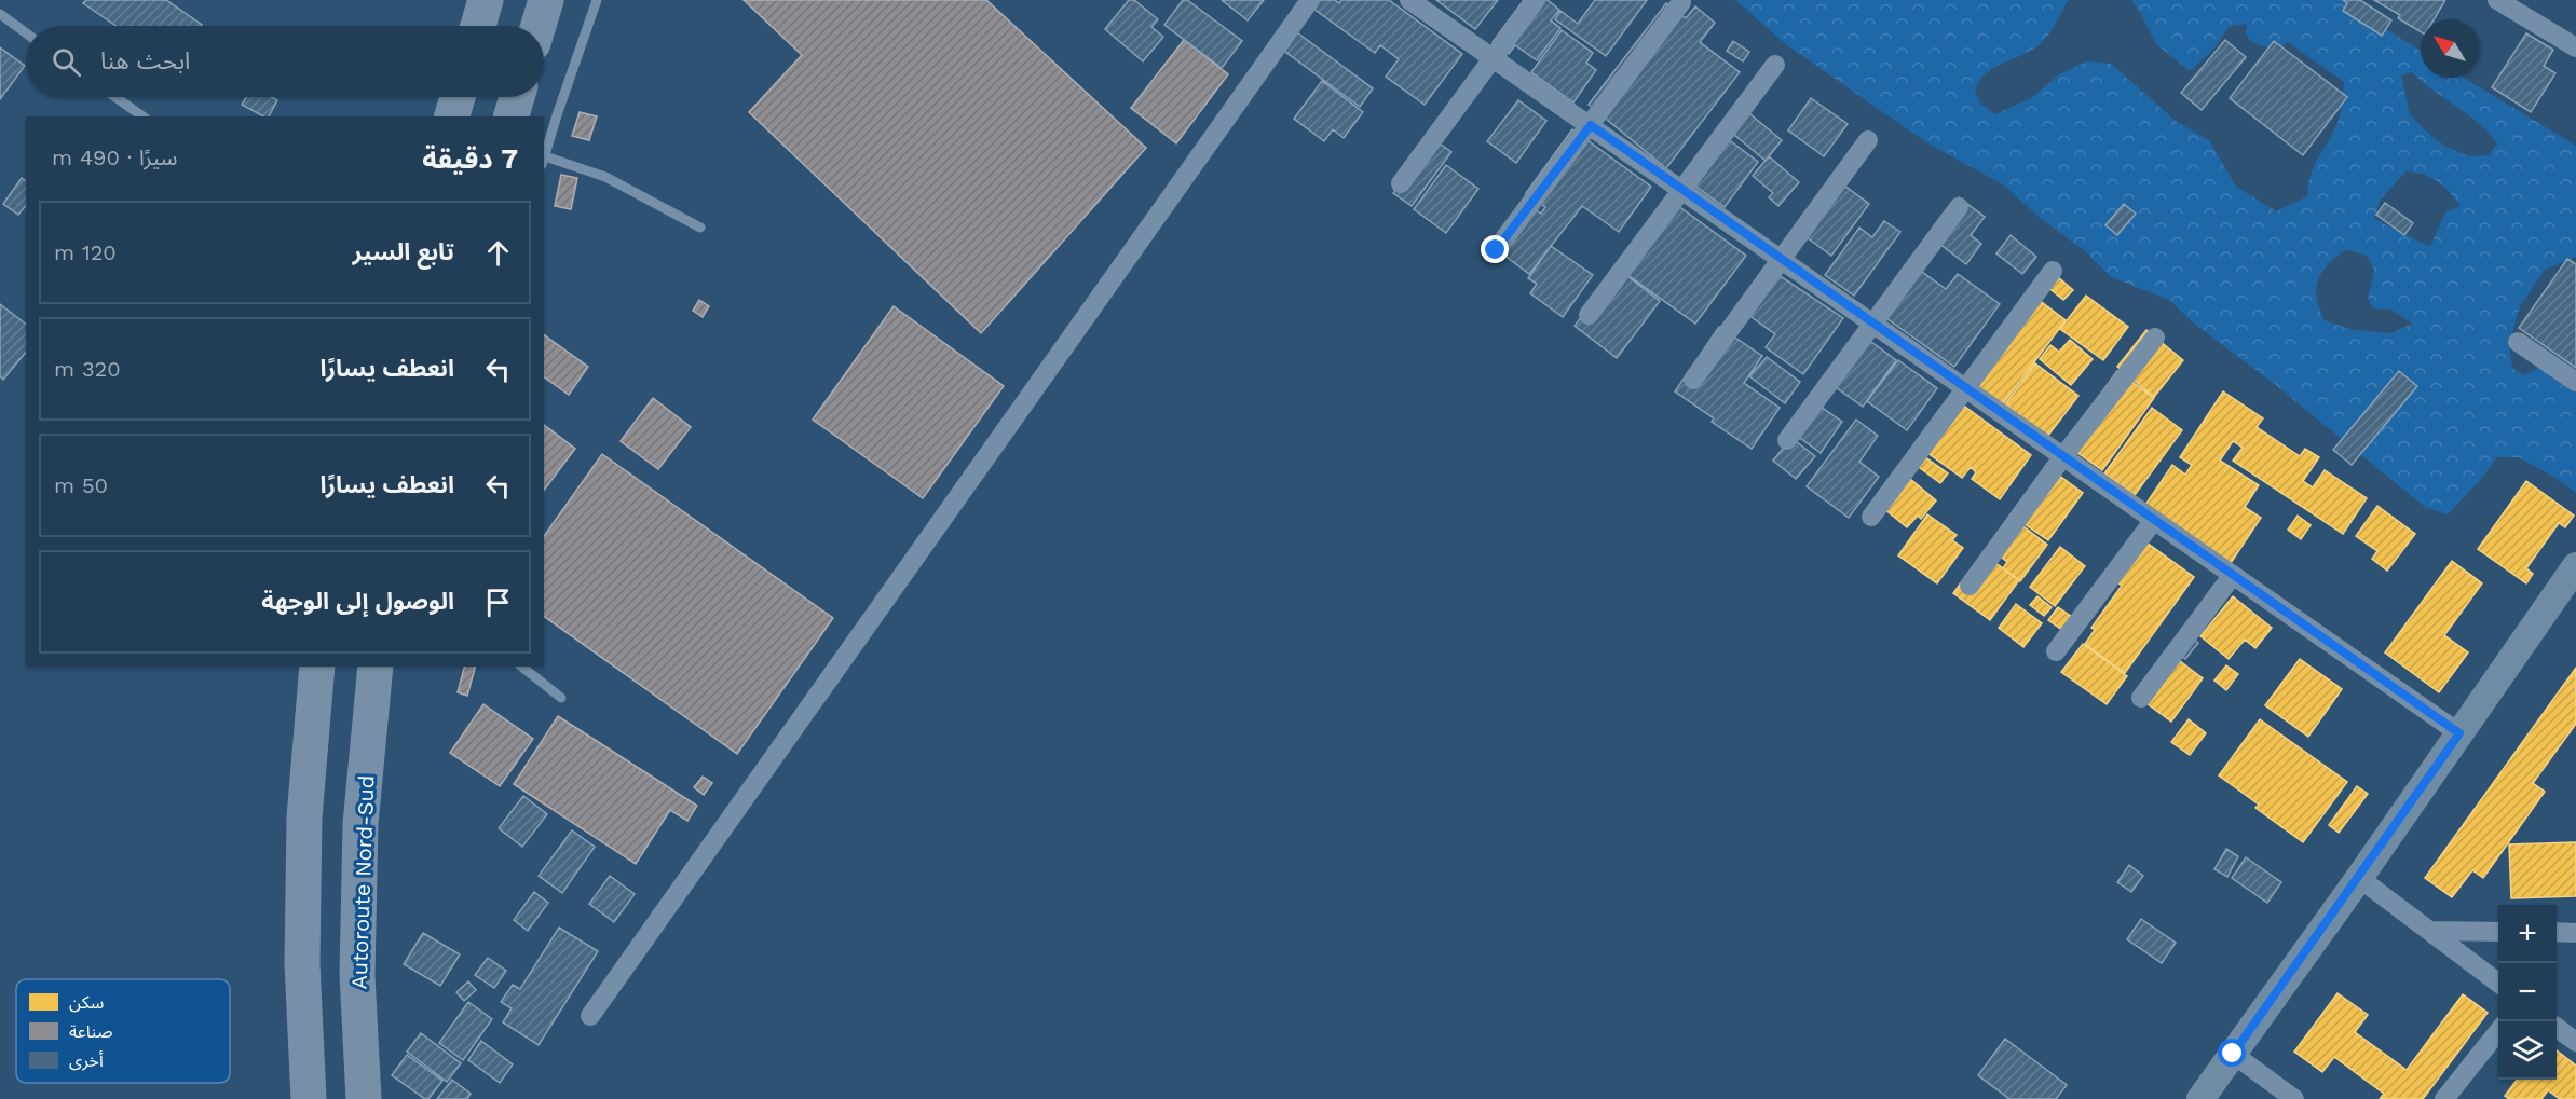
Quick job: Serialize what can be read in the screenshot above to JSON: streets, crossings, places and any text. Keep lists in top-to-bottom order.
{
  "streets": {
    "highway": ["Autoroute Nord-Sud"]
  },
  "legend": ["سكن", "صناعة", "أخرى"],
  "north": "top left",
  "page": {
    "search": "ابحث هنا",
    "heading": ["7 دقيقة", "سيرًا · 490 m"],
    "list": [
      ["تابع السير", "120 m"],
      ["انعطف يسارًا", "320 m"],
      ["انعطف يسارًا", "50 m"],
      "الوصول إلى الوجهة"
    ],
    "map_buttons": ["+", "−"]
  }
}
